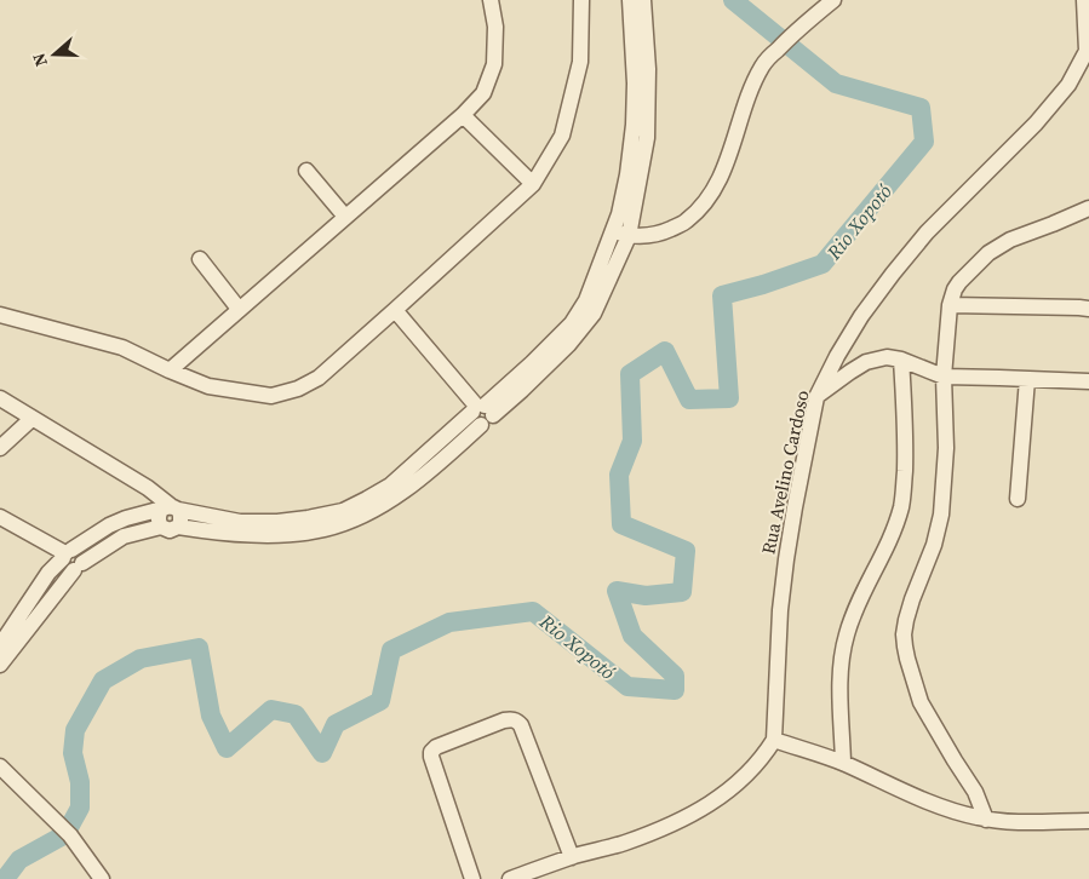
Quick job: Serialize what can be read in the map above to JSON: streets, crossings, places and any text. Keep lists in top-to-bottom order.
{
  "streets": {
    "street": ["Rua Avelino Cardoso"]
  },
  "water": ["Rio Xopotó"],
  "north": "left"
}
